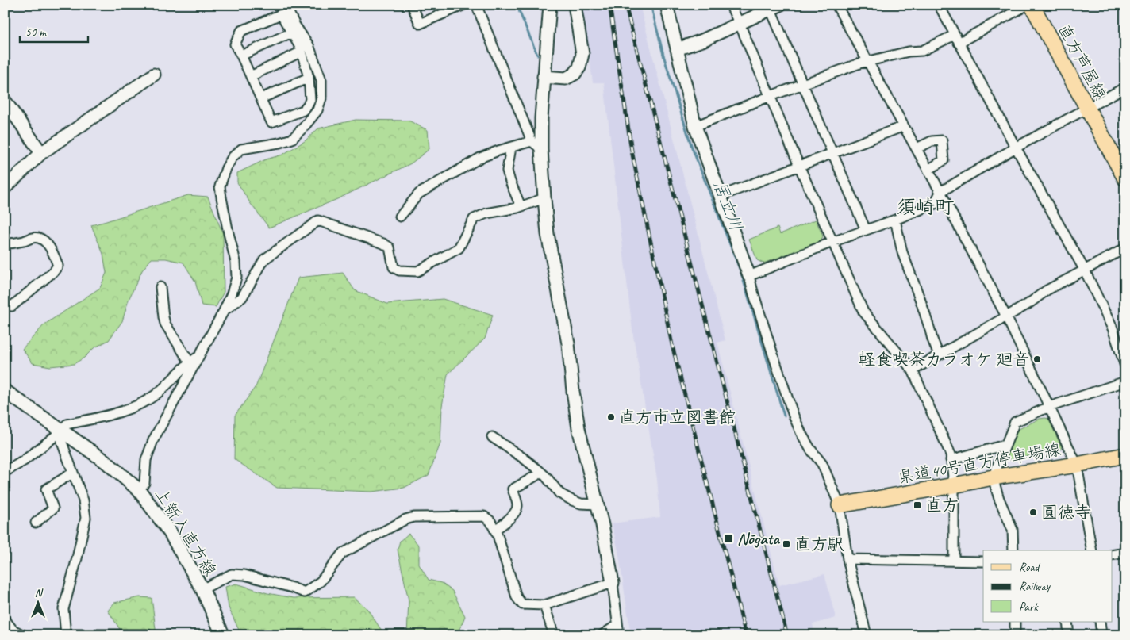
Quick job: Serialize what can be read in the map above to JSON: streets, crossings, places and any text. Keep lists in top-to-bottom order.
{
  "streets": {
    "main road": ["直方芦屋線", "県道40号直方停車場線", "上新入直方線"]
  },
  "districts": ["須崎町"],
  "water": ["居立川"],
  "places": {
    "other": ["軽食喫茶カラオケ 廻音", "直方市立図書館", "圓徳寺"],
    "transit": ["直方", "Nōgata", "直方駅"]
  },
  "legend": ["Road", "Railway", "Park"],
  "scale_bar": "50 m",
  "north": "top"
}
